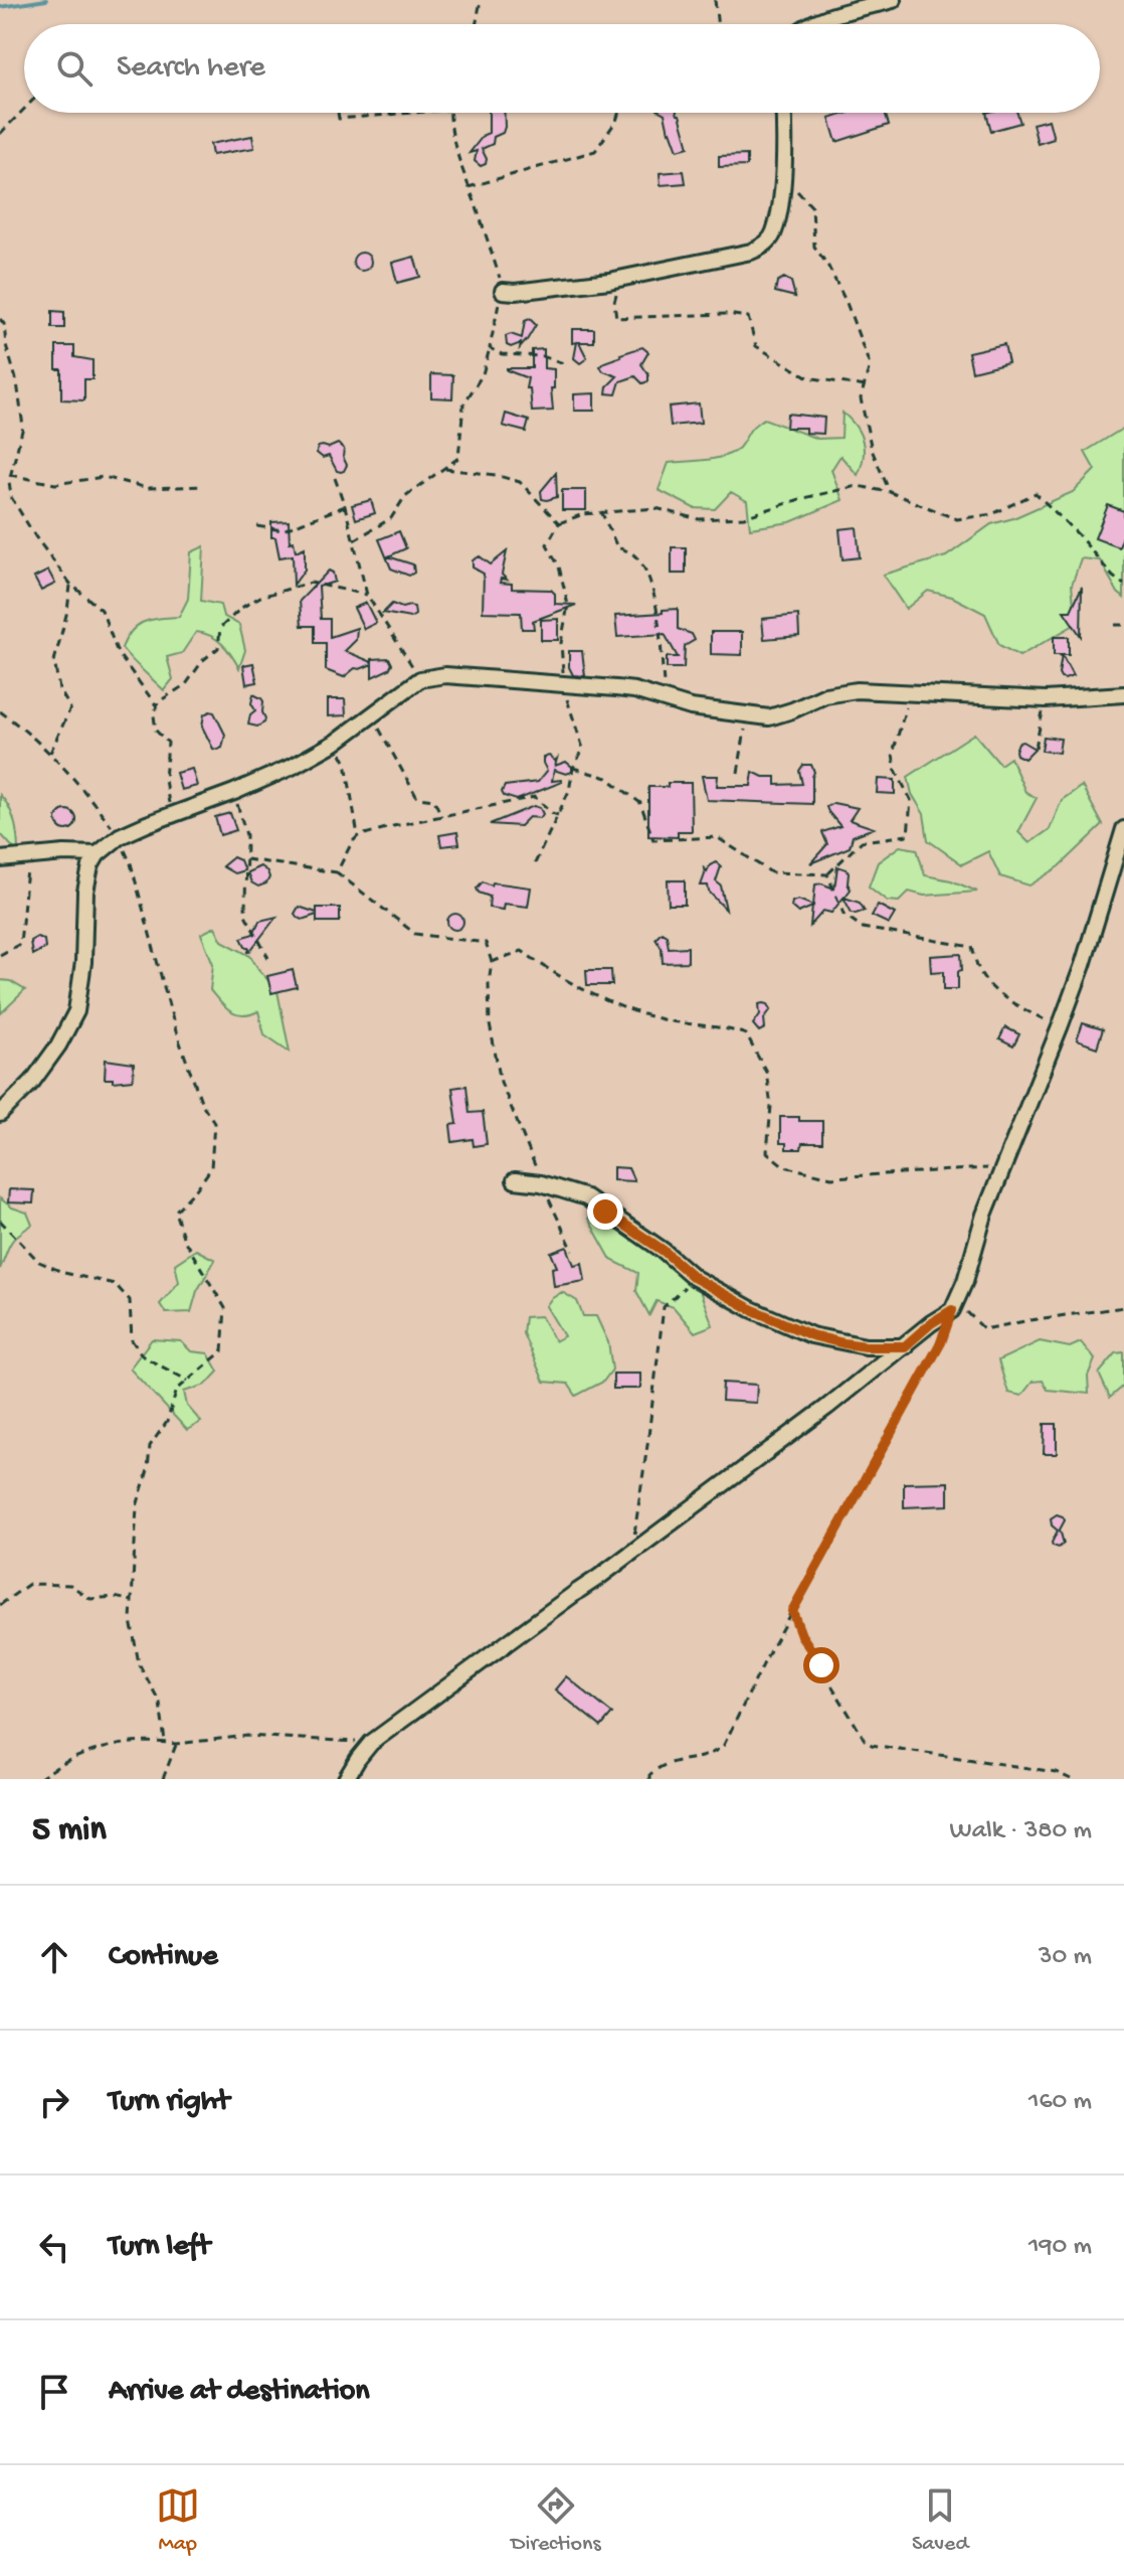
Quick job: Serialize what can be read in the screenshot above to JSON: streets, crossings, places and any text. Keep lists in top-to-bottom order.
{
  "page": {
    "search": "Search here",
    "heading": ["5 min", "Walk · 380 m"],
    "list": [
      ["Continue", "30 m"],
      ["Turn right", "160 m"],
      ["Turn left", "190 m"],
      "Arrive at destination"
    ],
    "nav": ["Map", "Directions", "Saved"]
  }
}
